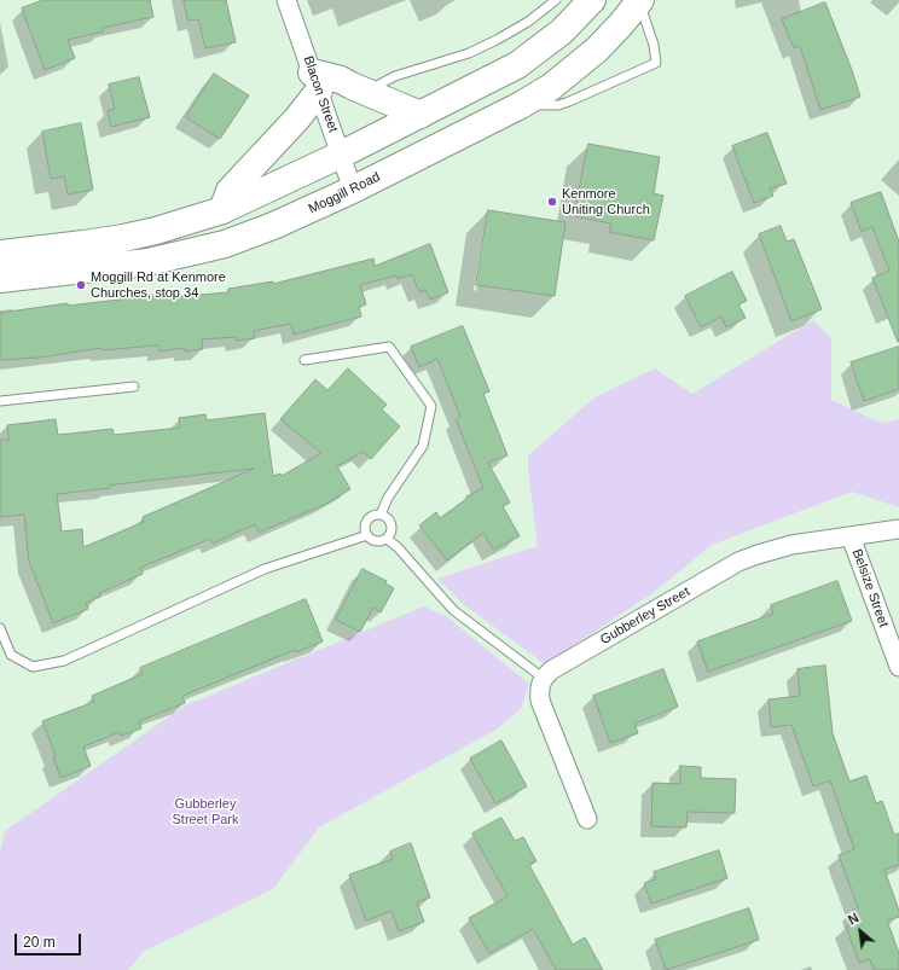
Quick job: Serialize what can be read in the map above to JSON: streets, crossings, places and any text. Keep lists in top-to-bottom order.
{
  "streets": {
    "main road": ["Moggill Road"],
    "street": ["Blacon Street", "Belsize Street", "Gubberley Street"]
  },
  "crossings": [
    ["Blacon Street", "Moggill Road"],
    ["Belsize Street", "Gubberley Street"]
  ],
  "parks": ["Gubberley Street Park"],
  "places": ["Kenmore Uniting Church", "Moggill Rd at Kenmore Churches, stop 34"],
  "scale_bar": "20 m",
  "north": "top left"
}
